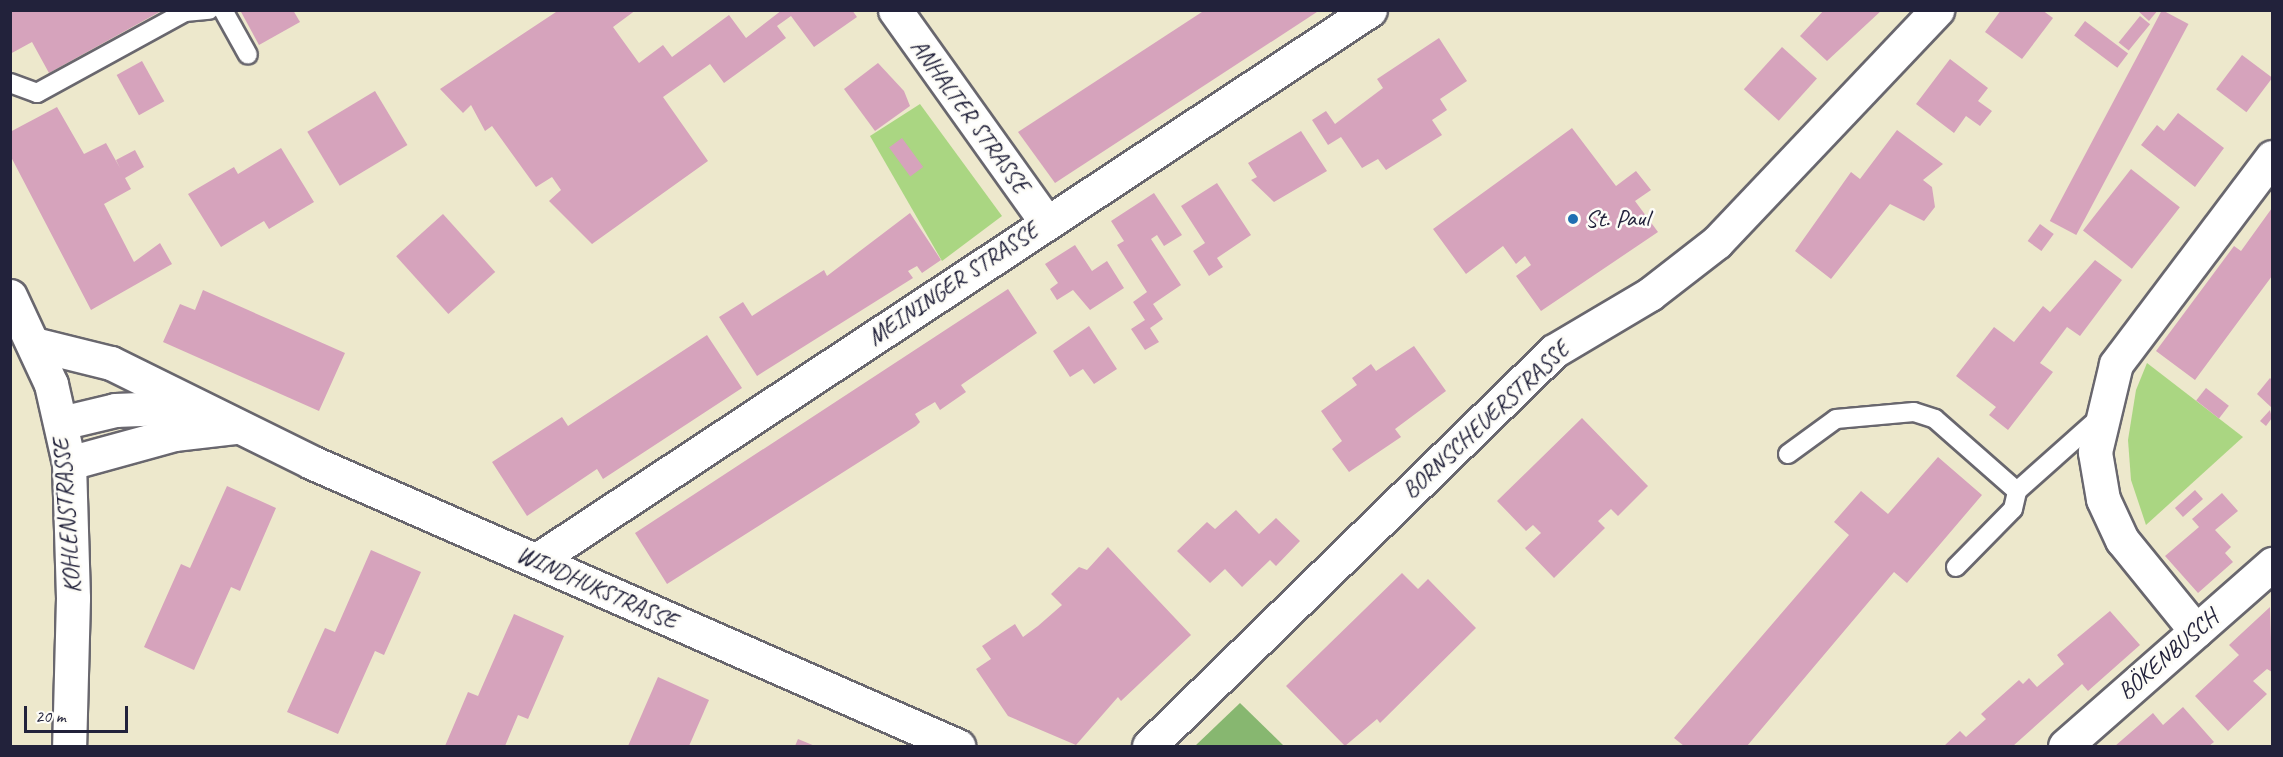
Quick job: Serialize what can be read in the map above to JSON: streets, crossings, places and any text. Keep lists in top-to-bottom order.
{
  "streets": {
    "street": [
      "ANHALTER STRASSE",
      "MEININGER STRASSE",
      "BORNSCHEUERSTRASSE",
      "KOHLENSTRASSE",
      "WINDHUKSTRASSE",
      "BÖKENBUSCH"
    ]
  },
  "crossings": [
    ["ANHALTER STRASSE", "MEININGER STRASSE"],
    ["MEININGER STRASSE", "WINDHUKSTRASSE"],
    ["KOHLENSTRASSE", "WINDHUKSTRASSE"]
  ],
  "places": ["St. Paul"],
  "scale_bar": "20 m"
}
